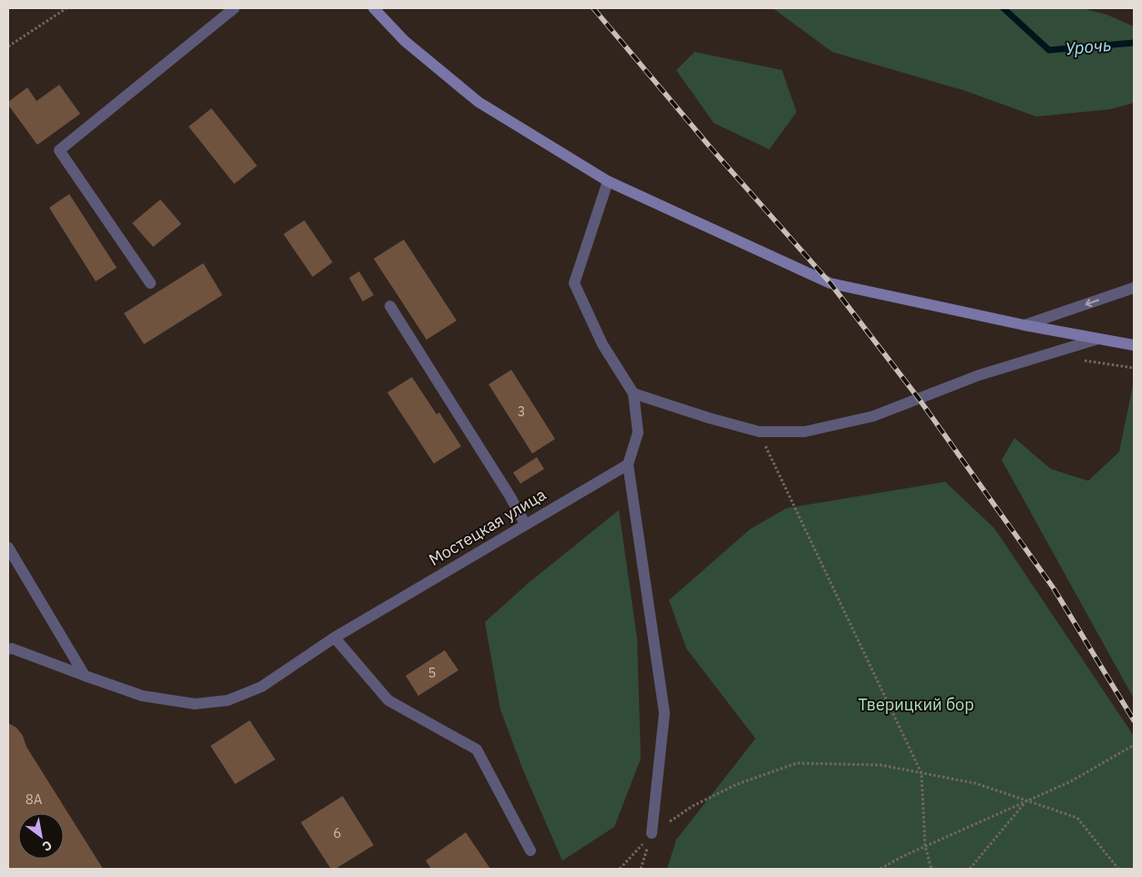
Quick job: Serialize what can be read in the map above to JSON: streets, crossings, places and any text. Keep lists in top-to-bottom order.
{
  "streets": {
    "street": ["Мостецкая улица"]
  },
  "water": ["Урочь"],
  "parks": ["Тверицкий бор"],
  "house_numbers": [
    "3",
    "5",
    "8А",
    "6"
  ],
  "north": "bottom right"
}
